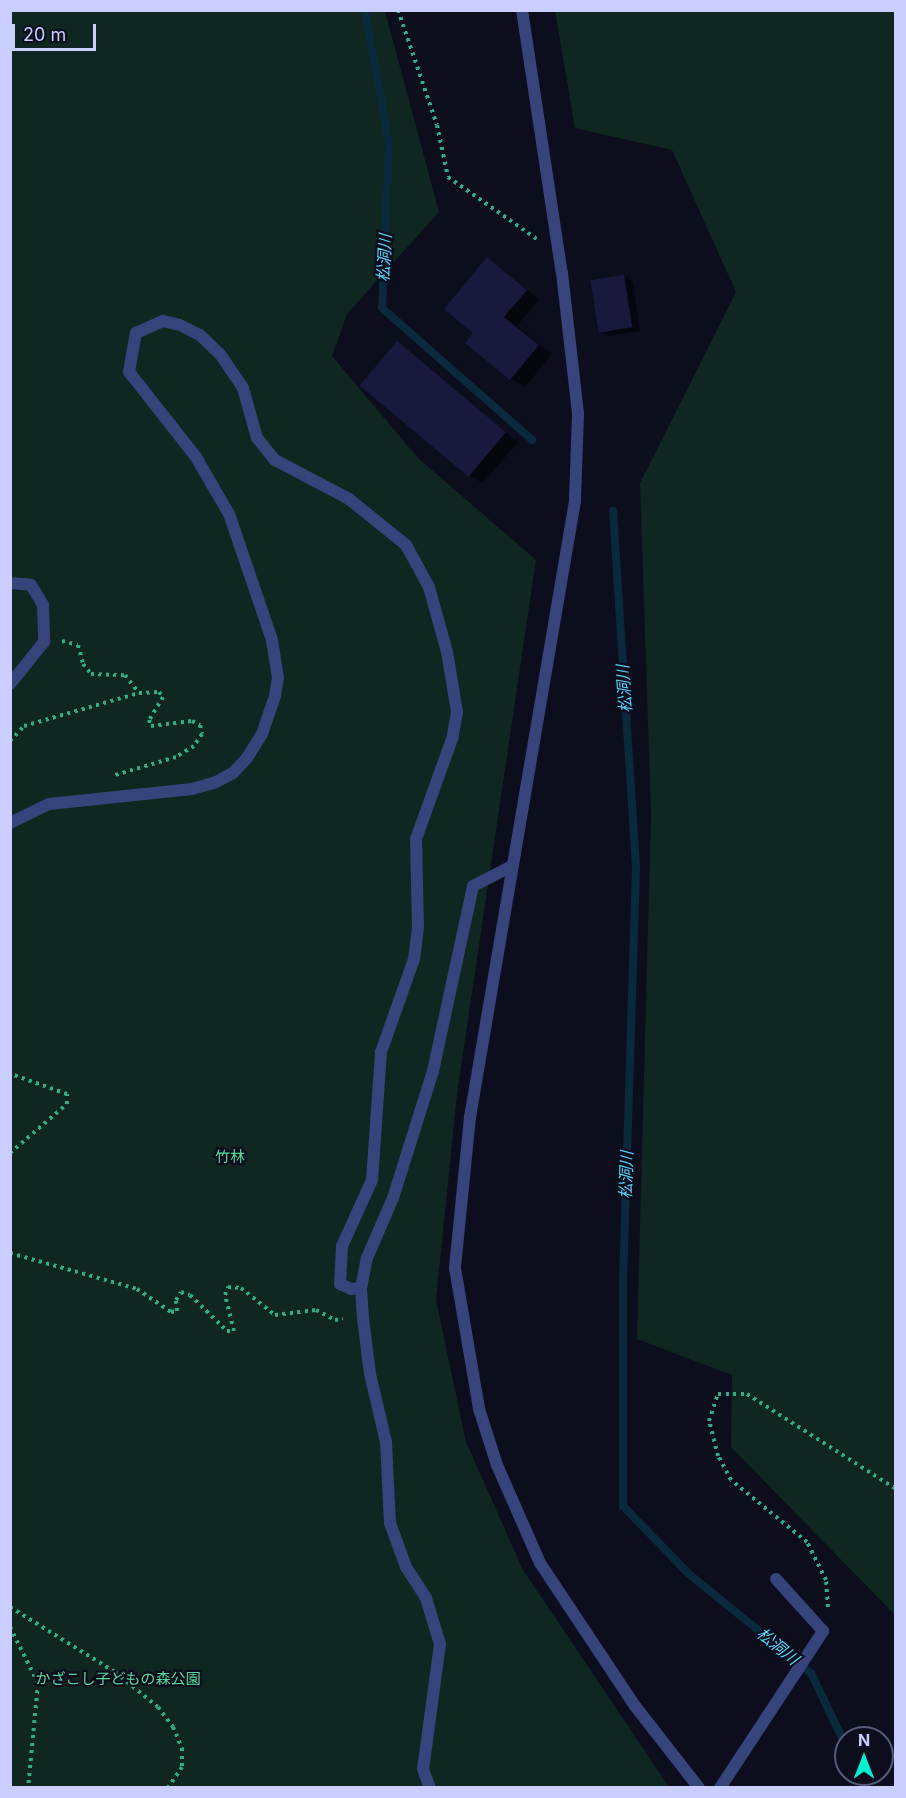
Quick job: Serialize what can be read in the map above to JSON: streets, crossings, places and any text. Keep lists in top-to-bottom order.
{
  "water": ["松洞川"],
  "parks": ["竹林", "かざこし子どもの森公園"],
  "scale_bar": "20 m",
  "north": "top"
}
